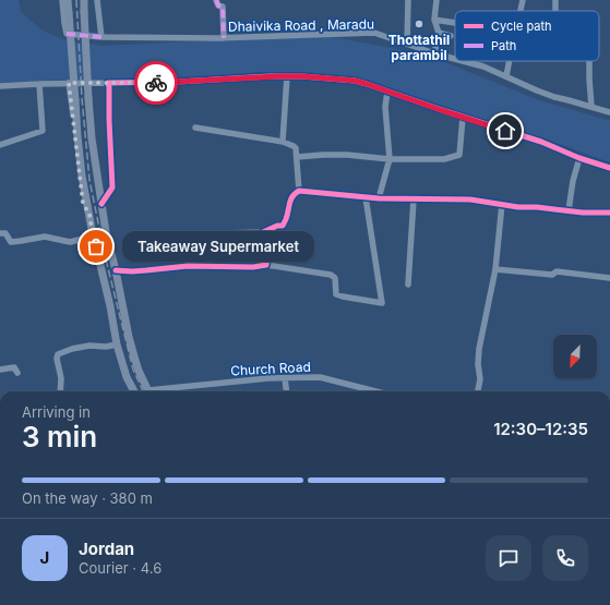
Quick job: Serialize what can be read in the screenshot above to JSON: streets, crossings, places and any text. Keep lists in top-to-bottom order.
{
  "streets": {
    "street": ["Dhaivika Road , Maradu", "Church Road"]
  },
  "places": ["Thottathil parambil", "Takeaway Supermarket"],
  "legend": ["Cycle path", "Path"],
  "north": "bottom left",
  "page": {
    "bubble": "Takeaway Supermarket",
    "heading": ["3 min", "Arriving in", "12:30–12:35"],
    "panel": ["Jordan", "Courier · 4.6"],
    "bar": "On the way · 380 m",
    "round": "J"
  }
}
